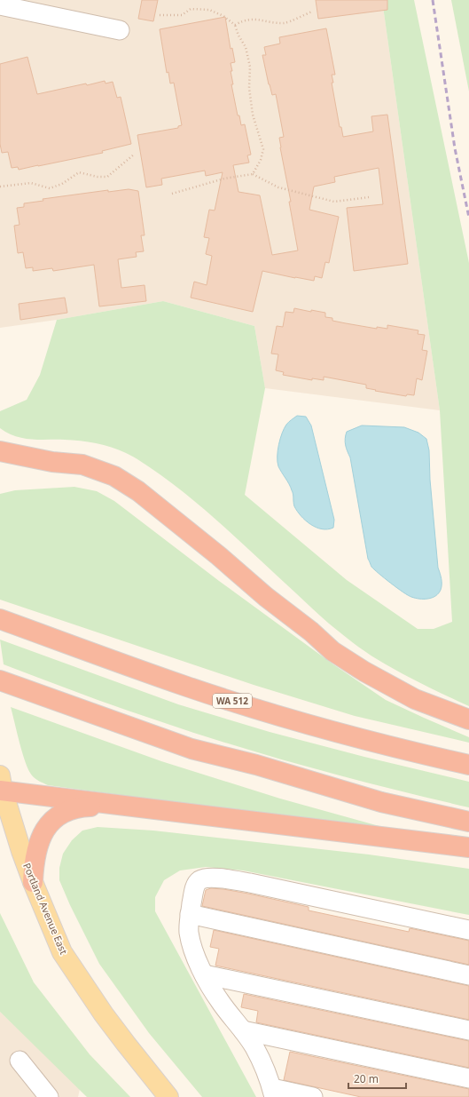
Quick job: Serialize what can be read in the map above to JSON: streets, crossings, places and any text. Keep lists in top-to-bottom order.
{
  "streets": {
    "highway": ["WA 512"],
    "main road": ["Portland Avenue East"]
  },
  "scale_bar": "20 m"
}
